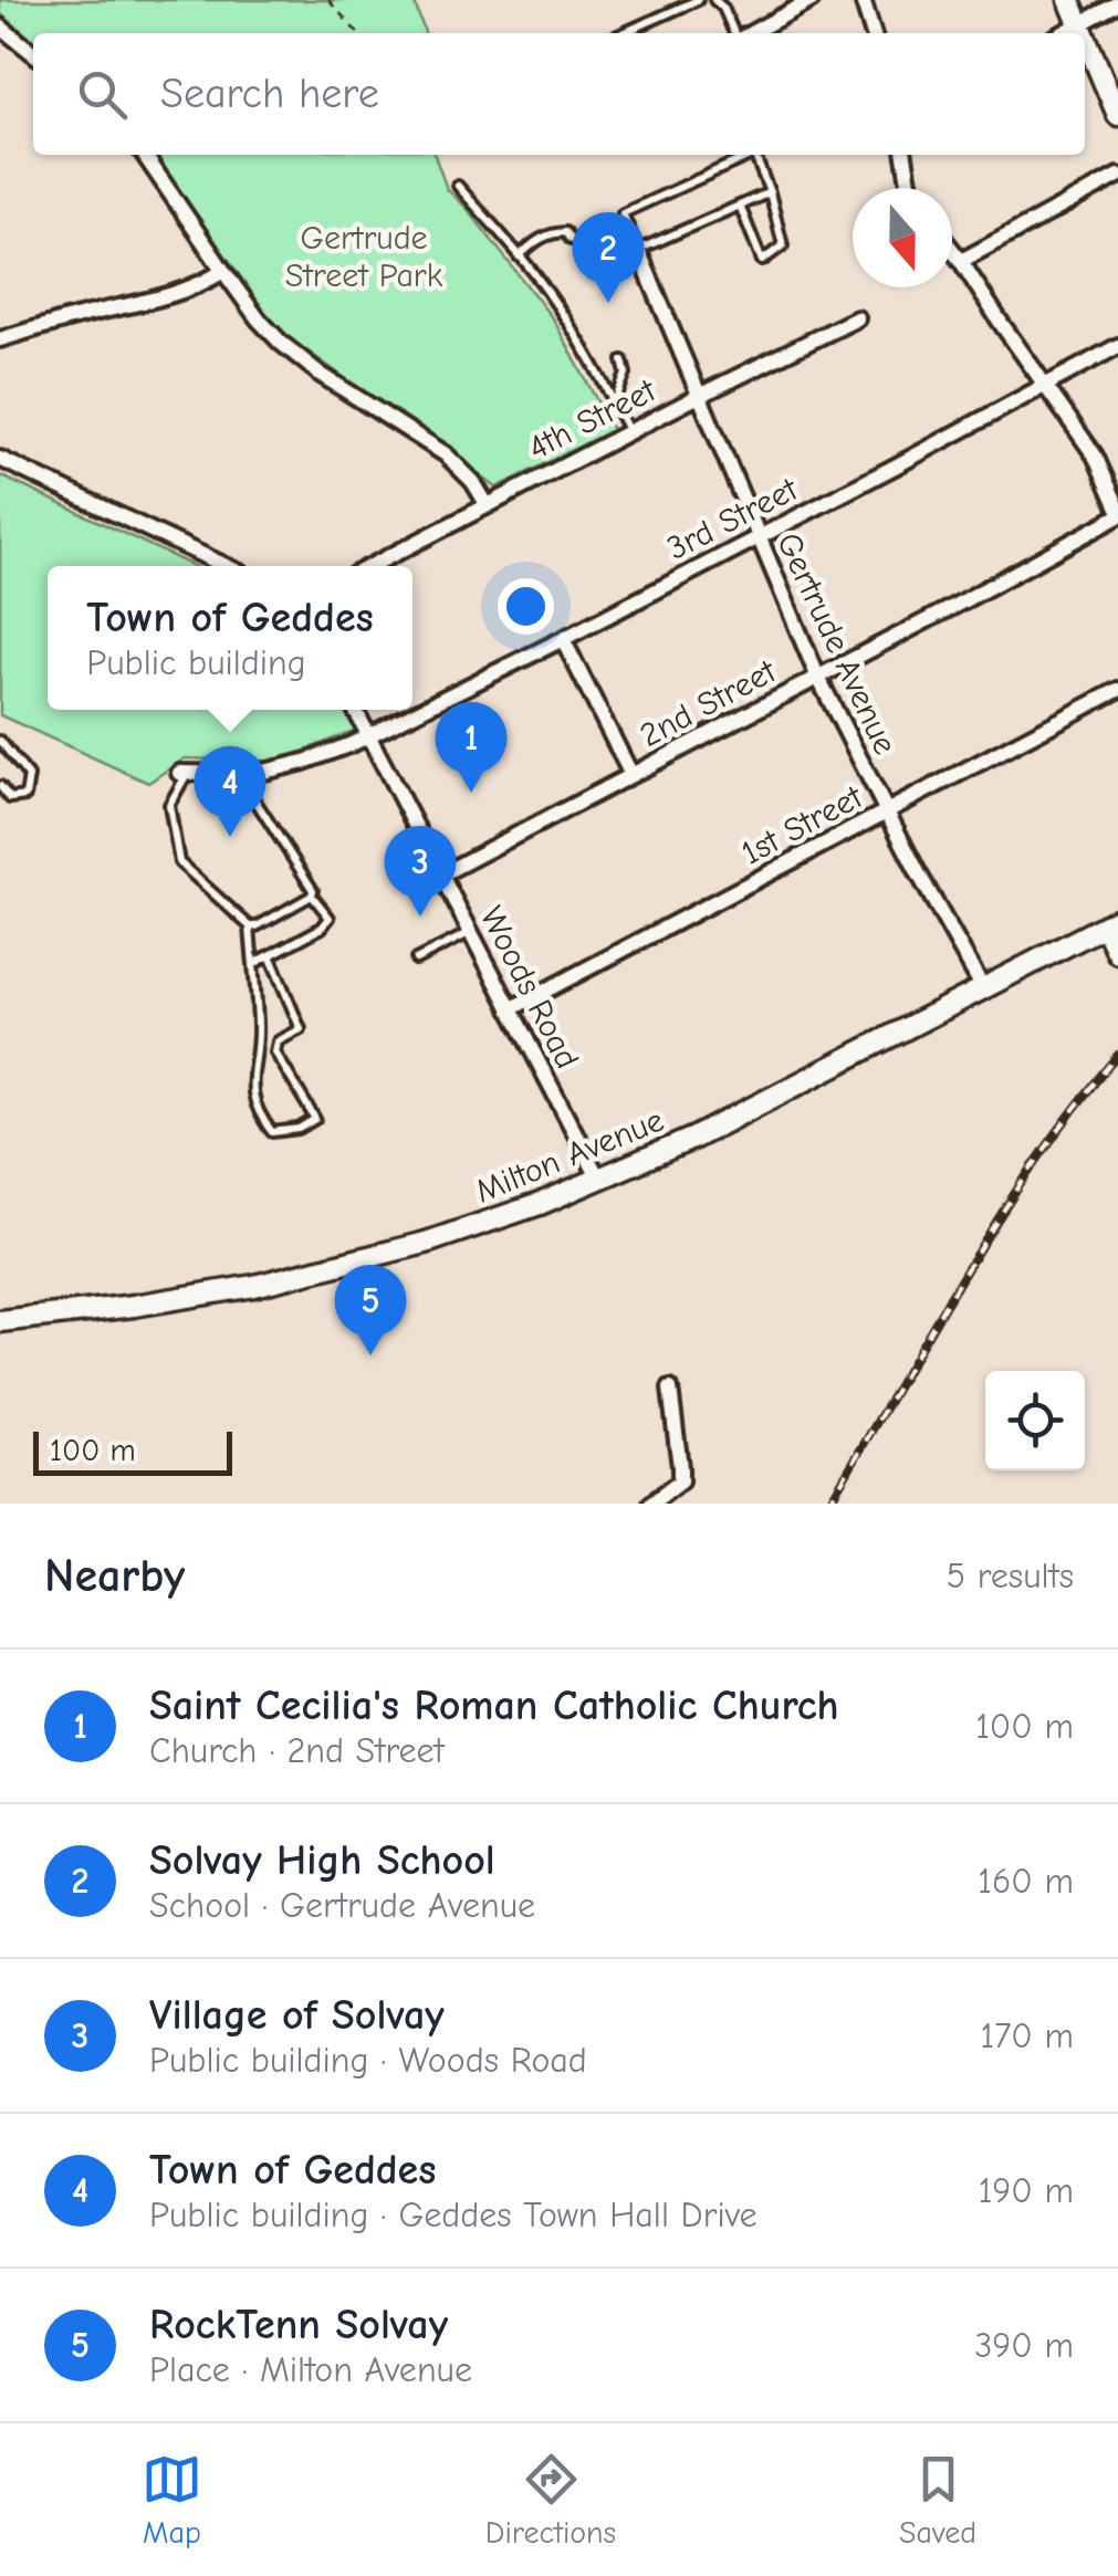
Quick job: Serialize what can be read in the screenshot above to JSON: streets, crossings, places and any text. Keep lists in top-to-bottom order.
{
  "streets": {
    "main road": ["Milton Avenue"],
    "street": [
      "4th Street",
      "3rd Street",
      "Gertrude Avenue",
      "2nd Street",
      "1st Street",
      "Woods Road"
    ]
  },
  "crossings": [
    ["4th Street", "Gertrude Avenue"],
    ["3rd Street", "Gertrude Avenue"],
    ["3rd Street", "Woods Road"],
    ["Gertrude Avenue", "2nd Street"],
    ["Gertrude Avenue", "1st Street"],
    ["Gertrude Avenue", "Milton Avenue"],
    ["2nd Street", "Woods Road"],
    ["1st Street", "Woods Road"],
    ["Woods Road", "Milton Avenue"]
  ],
  "parks": ["Gertrude Street Park"],
  "scale_bar": "100 m",
  "north": "bottom",
  "page": {
    "search": "Search here",
    "pins": [
      "2",
      "1",
      "4",
      "3",
      "5"
    ],
    "popup": ["Town of Geddes", "Public building"],
    "scale": "100 m",
    "heading": ["Nearby", "5 results"],
    "list": [
      {
        "mark": "1",
        "name": "Saint Cecilia's Roman Catholic Church",
        "note": "Church · 2nd Street",
        "value": "100 m"
      },
      {
        "mark": "2",
        "name": "Solvay High School",
        "note": "School · Gertrude Avenue",
        "value": "160 m"
      },
      {
        "mark": "3",
        "name": "Village of Solvay",
        "note": "Public building · Woods Road",
        "value": "170 m"
      },
      {
        "mark": "4",
        "name": "Town of Geddes",
        "note": "Public building · Geddes Town Hall Drive",
        "value": "190 m"
      },
      {
        "mark": "5",
        "name": "RockTenn Solvay",
        "note": "Place · Milton Avenue",
        "value": "390 m"
      }
    ],
    "nav": ["Map", "Directions", "Saved"]
  }
}
